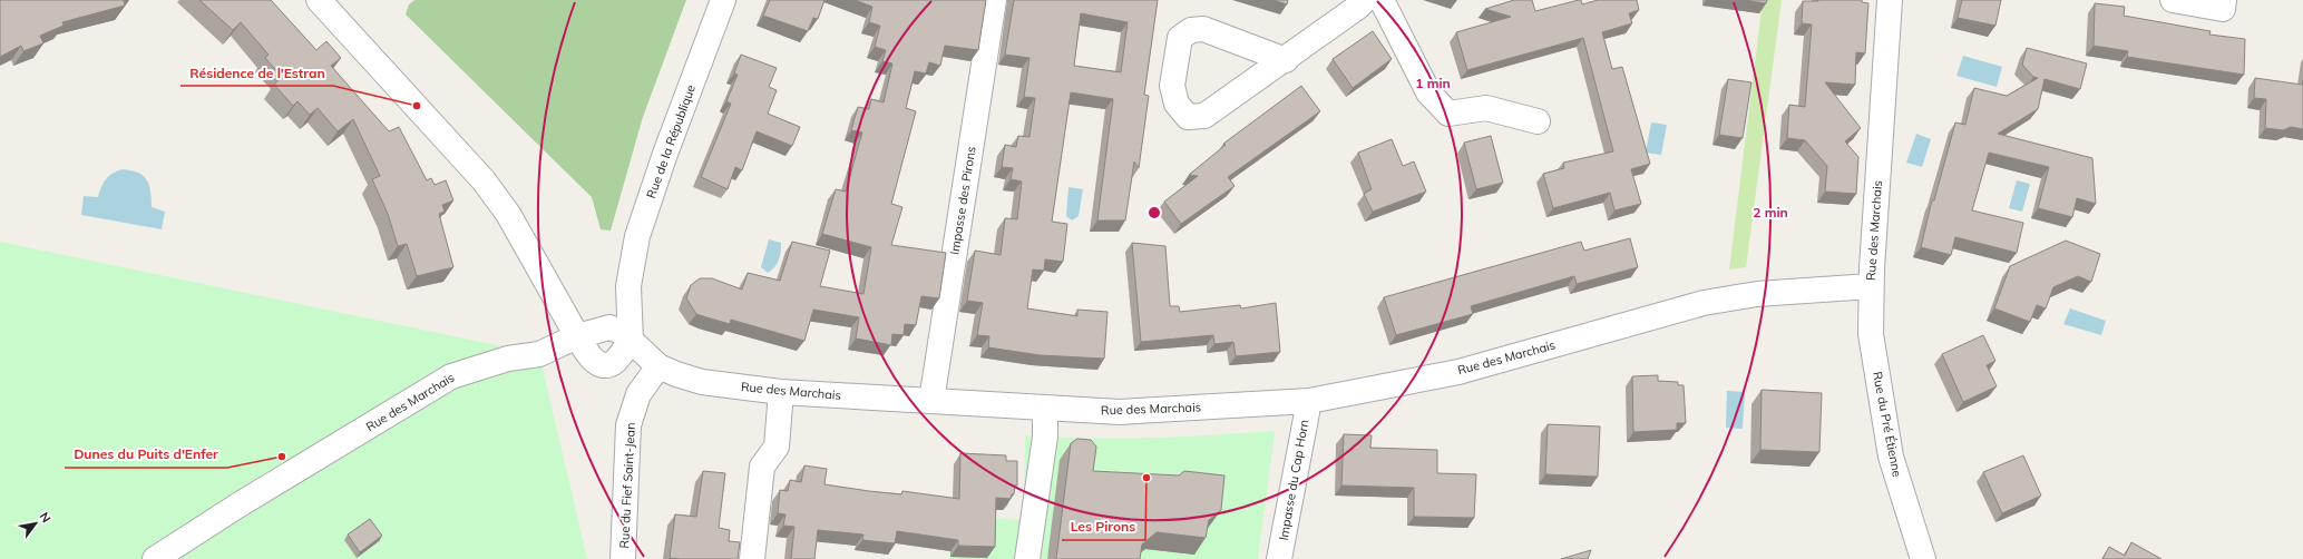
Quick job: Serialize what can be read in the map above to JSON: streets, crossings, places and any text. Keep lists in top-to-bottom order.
{
  "streets": {
    "street": [
      "Rue de la République",
      "Impasse des Pirons",
      "Rue des Marchais",
      "Rue du Pré Étienne",
      "Impasse du Cap Horn",
      "Rue du Fief Saint-Jean"
    ]
  },
  "crossings": [
    ["Rue de la République", "Rue des Marchais"],
    ["Impasse des Pirons", "Rue des Marchais"],
    ["Rue des Marchais", "Rue du Pré Étienne"],
    ["Rue des Marchais", "Impasse du Cap Horn"],
    ["Rue des Marchais", "Rue du Fief Saint-Jean"]
  ],
  "places": ["Résidence de l'Estran", "Dunes du Puits d'Enfer", "Les Pirons"],
  "north": "top right",
  "rings": ["1 min", "2 min"]
}
